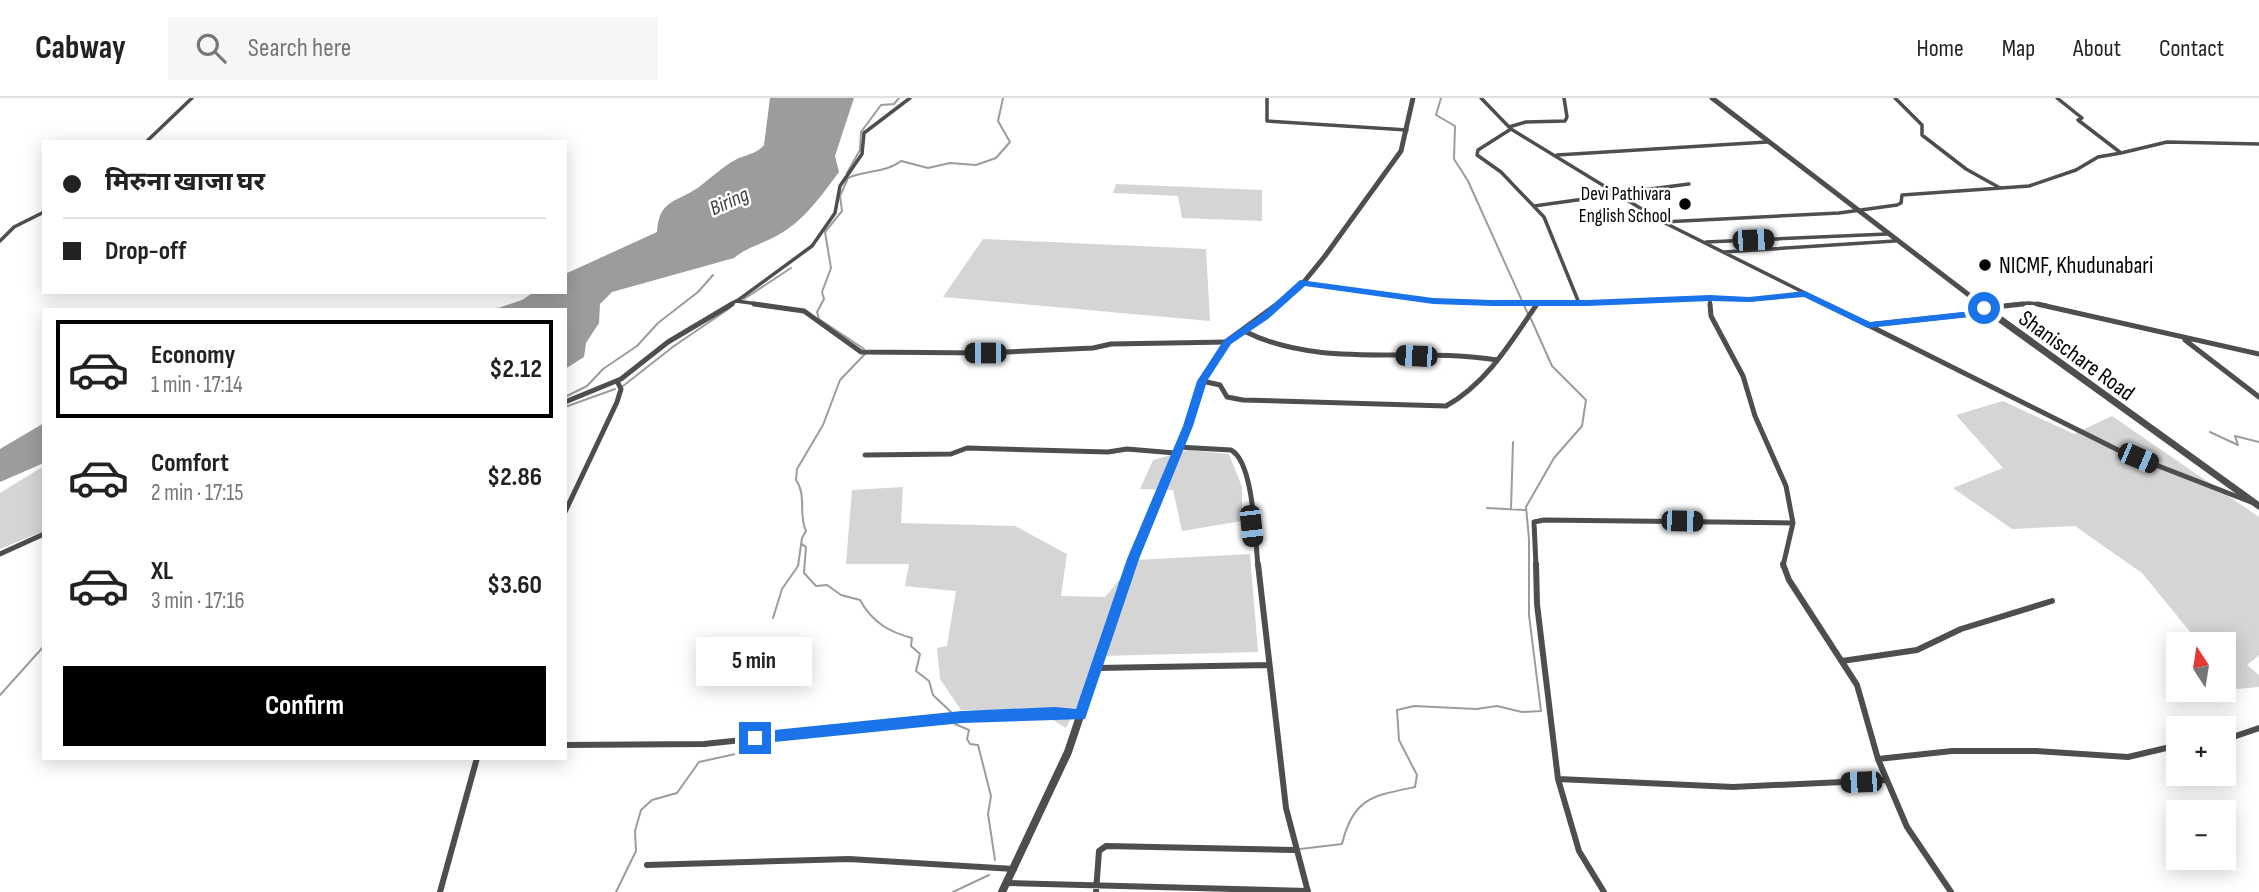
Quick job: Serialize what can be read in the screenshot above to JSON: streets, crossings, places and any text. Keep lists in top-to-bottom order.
{
  "streets": {
    "street": ["Shanischare Road"]
  },
  "water": ["Biring"],
  "places": ["Devi Pathivara English School", "NICMF, Khudunabari"],
  "north": "top",
  "page": {
    "header": "Cabway",
    "search": "Search here",
    "nav": [
      "Home",
      "Map",
      "About",
      "Contact"
    ],
    "banner": ["मिरुना खाजा घर", "Drop-off"],
    "list": [
      {
        "name": "Economy",
        "note": "1 min · 17:14",
        "value": "$2.12"
      },
      {
        "name": "Comfort",
        "note": "2 min · 17:15",
        "value": "$2.86"
      },
      {
        "name": "XL",
        "note": "3 min · 17:16",
        "value": "$3.60"
      }
    ],
    "map_buttons": ["+", "−"],
    "bubble": "5 min",
    "buttons": "Confirm"
  }
}
